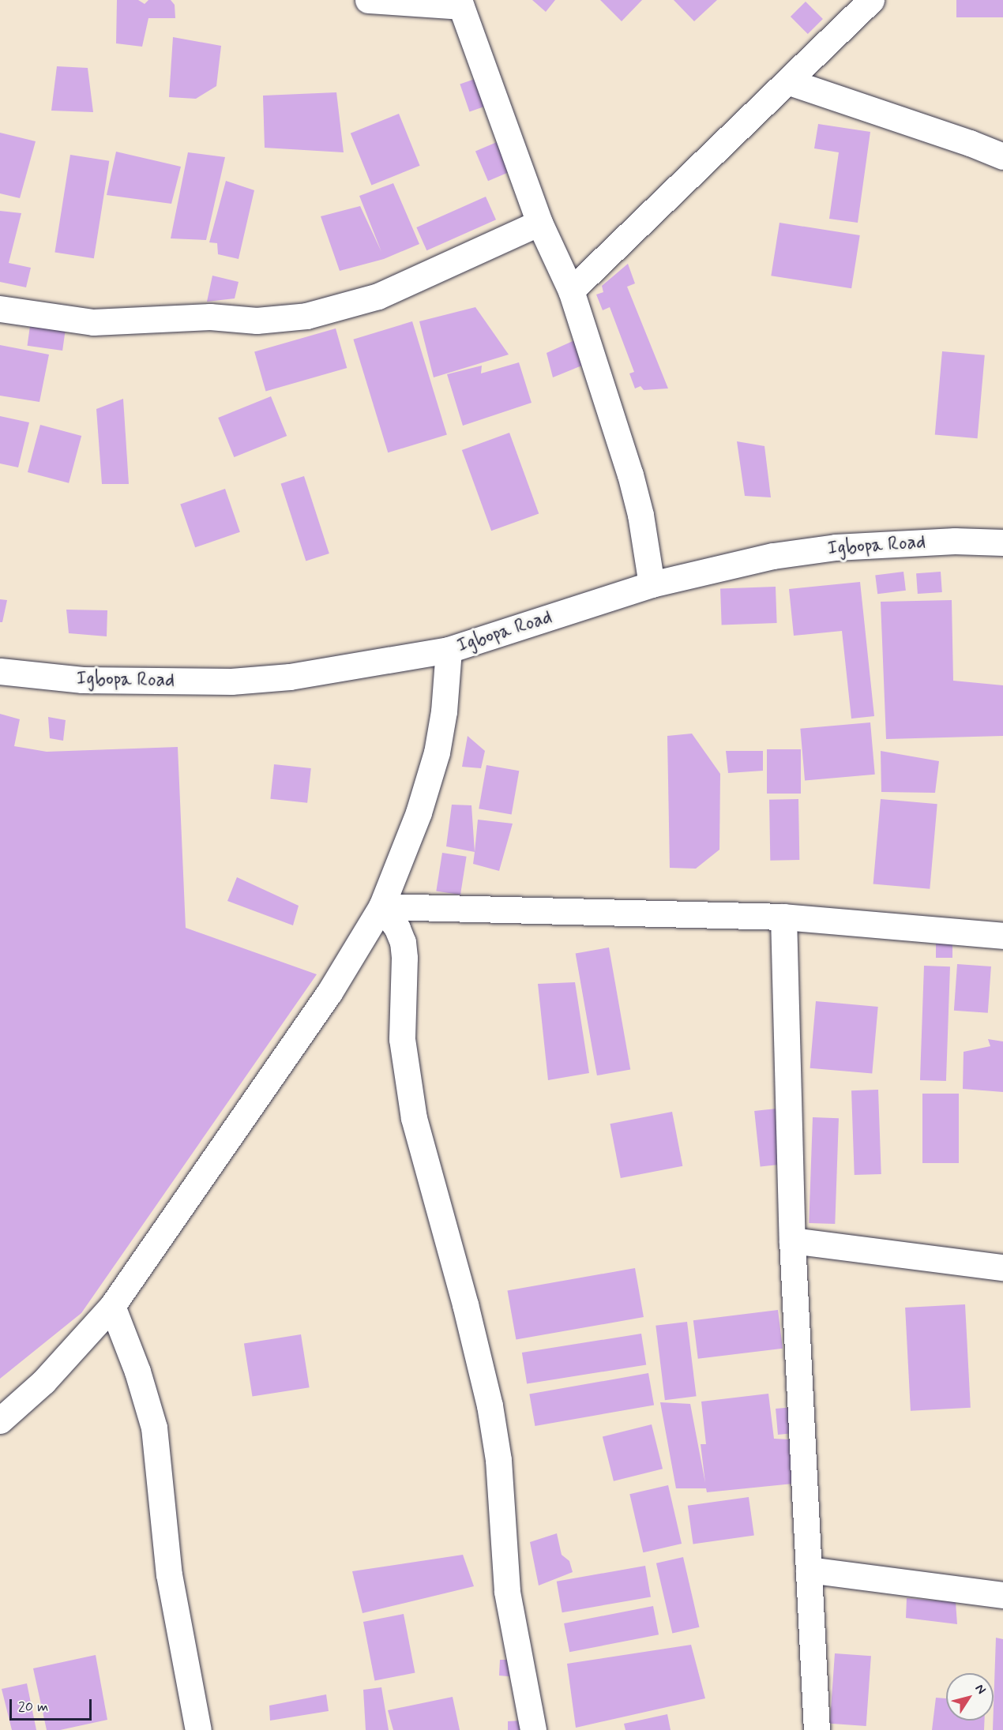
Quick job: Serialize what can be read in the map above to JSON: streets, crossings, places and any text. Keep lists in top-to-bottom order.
{
  "streets": {
    "street": ["Igbopa Road"]
  },
  "scale_bar": "20 m",
  "north": "top right"
}
